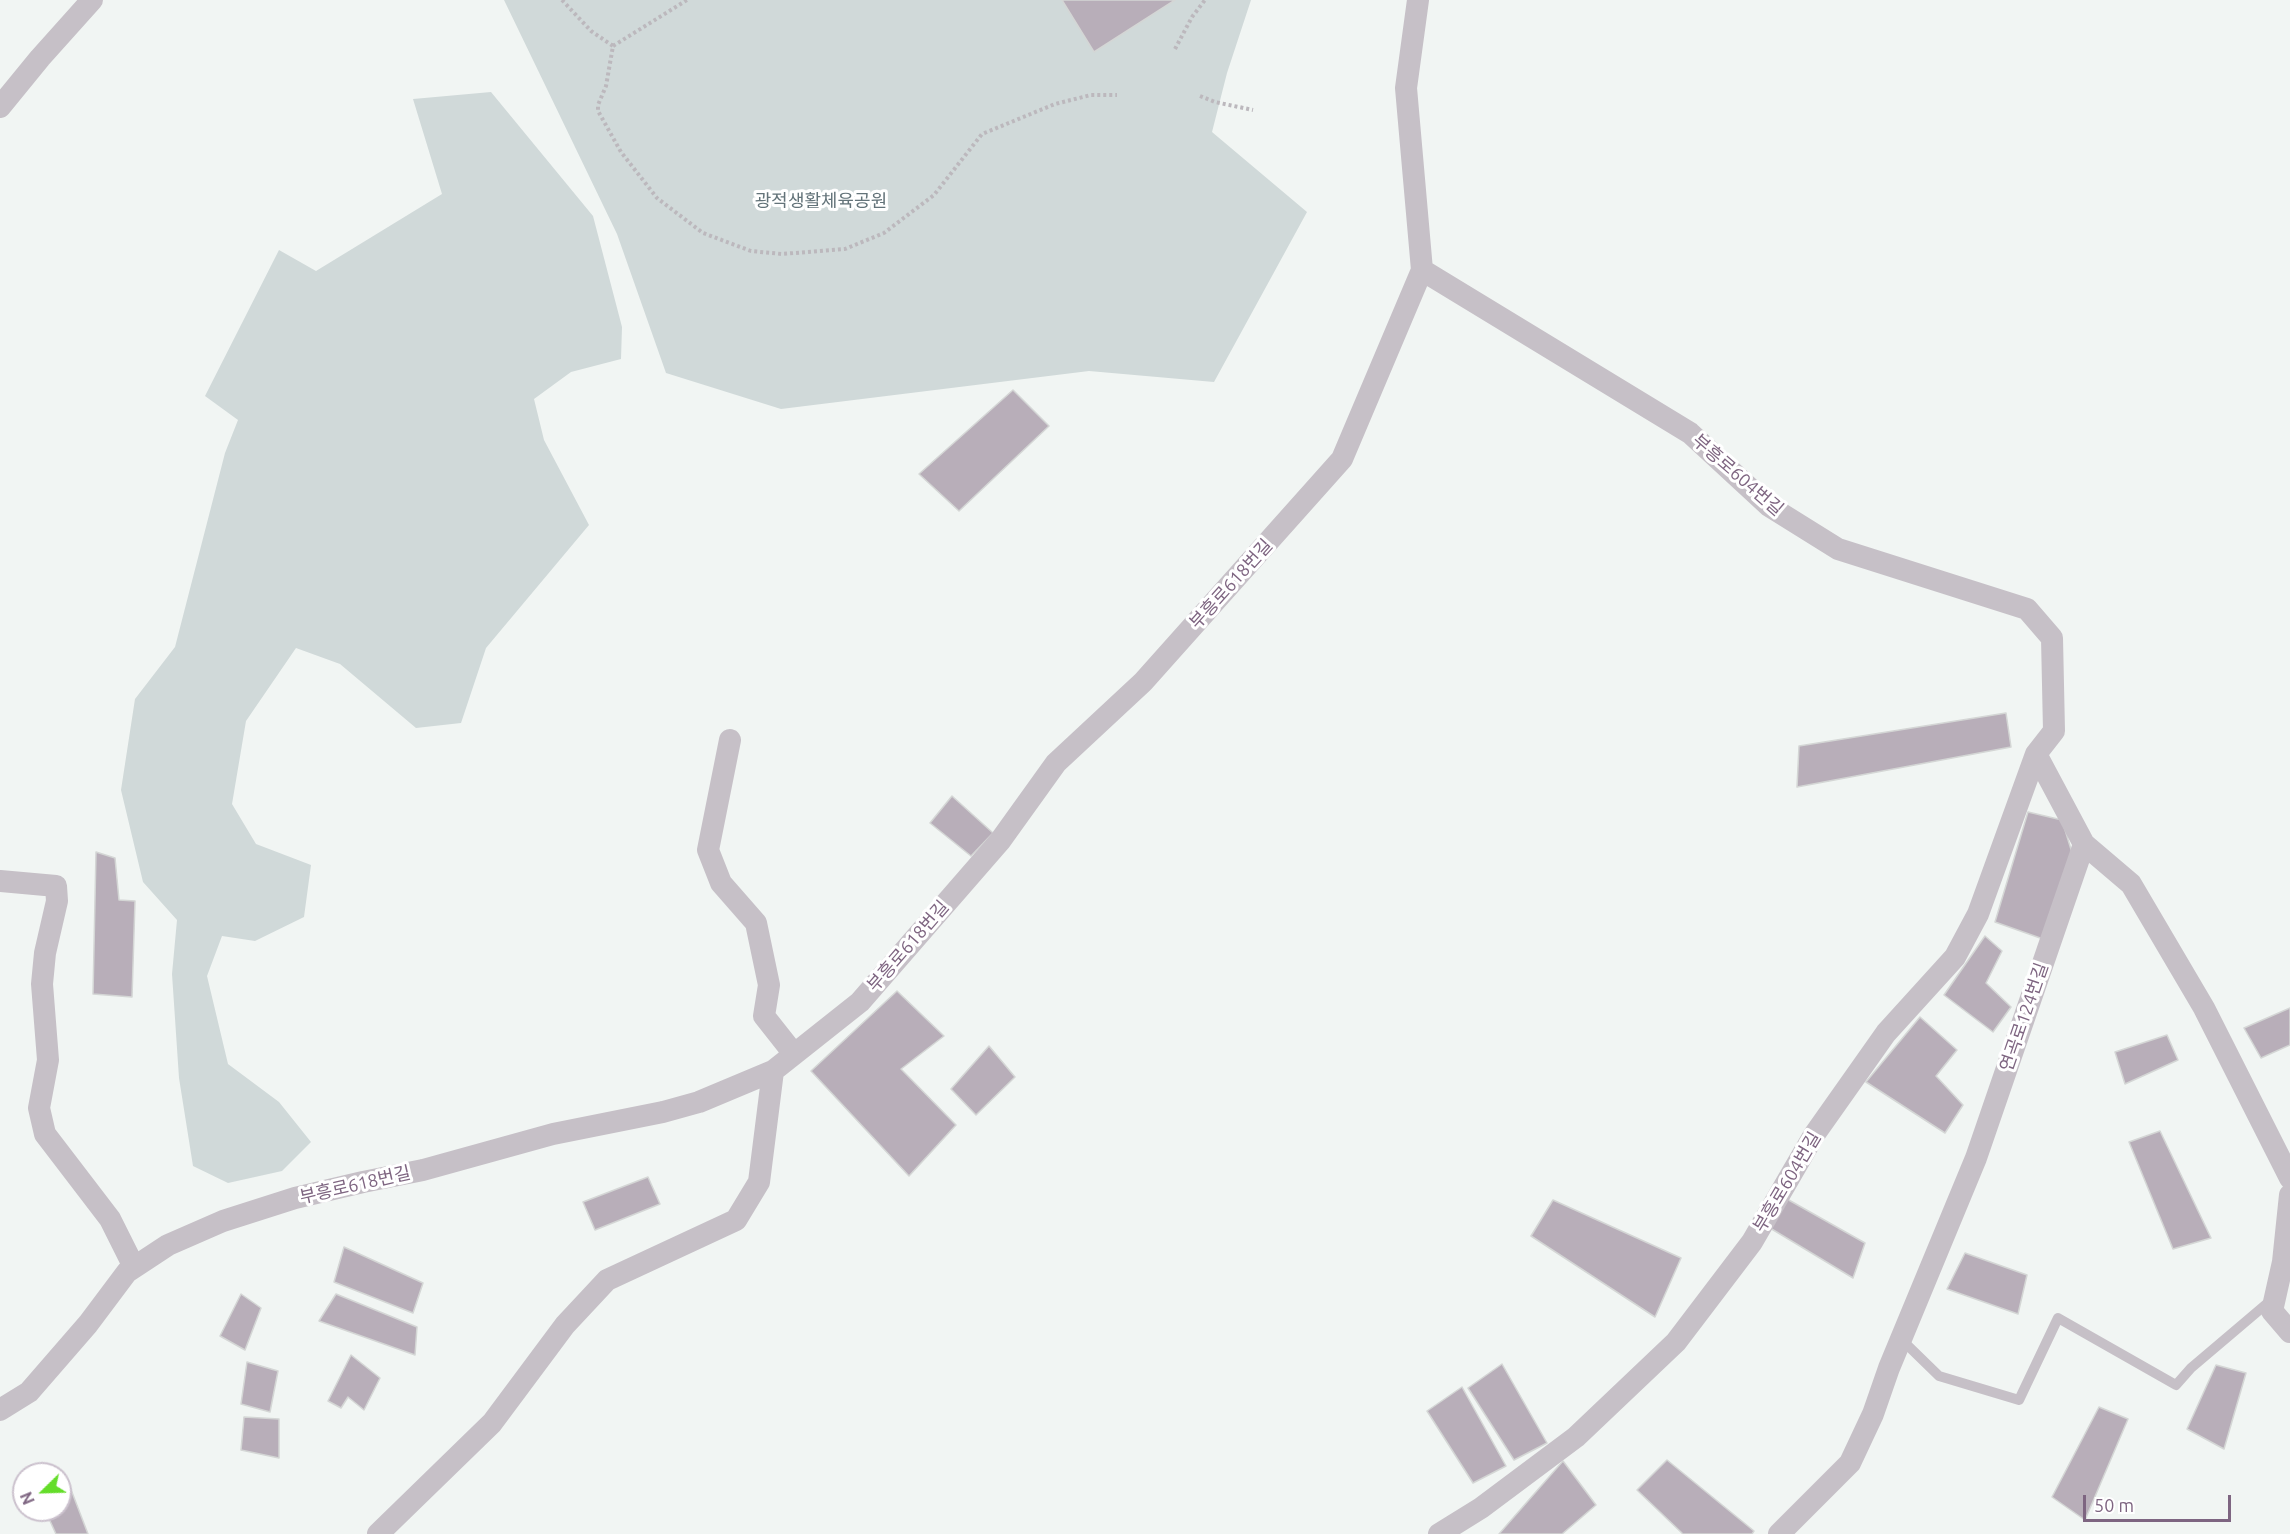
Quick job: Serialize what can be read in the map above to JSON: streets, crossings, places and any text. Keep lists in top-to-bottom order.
{
  "streets": {
    "street": ["부흥로604번길", "부흥로618번길", "연곡로124번길"]
  },
  "crossings": [
    ["부흥로604번길", "부흥로618번길"]
  ],
  "parks": ["광적생활체육공원"],
  "scale_bar": "50 m",
  "north": "bottom left"
}
